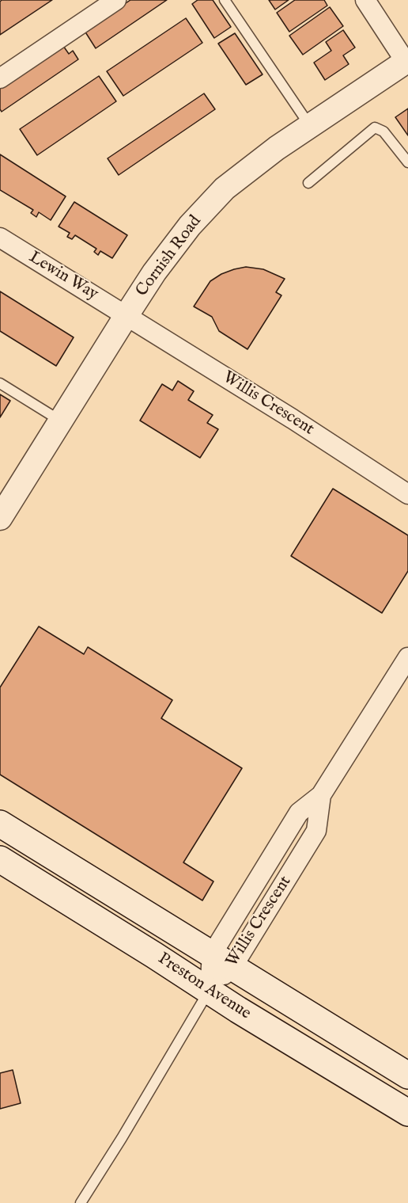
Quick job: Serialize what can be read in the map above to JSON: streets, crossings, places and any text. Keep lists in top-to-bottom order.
{
  "streets": {
    "main road": ["Preston Avenue"],
    "street": ["Cornish Road", "Lewin Way", "Willis Crescent"]
  },
  "crossings": [
    ["Cornish Road", "Lewin Way"],
    ["Cornish Road", "Willis Crescent"],
    ["Lewin Way", "Willis Crescent"],
    ["Willis Crescent", "Preston Avenue"]
  ]
}
